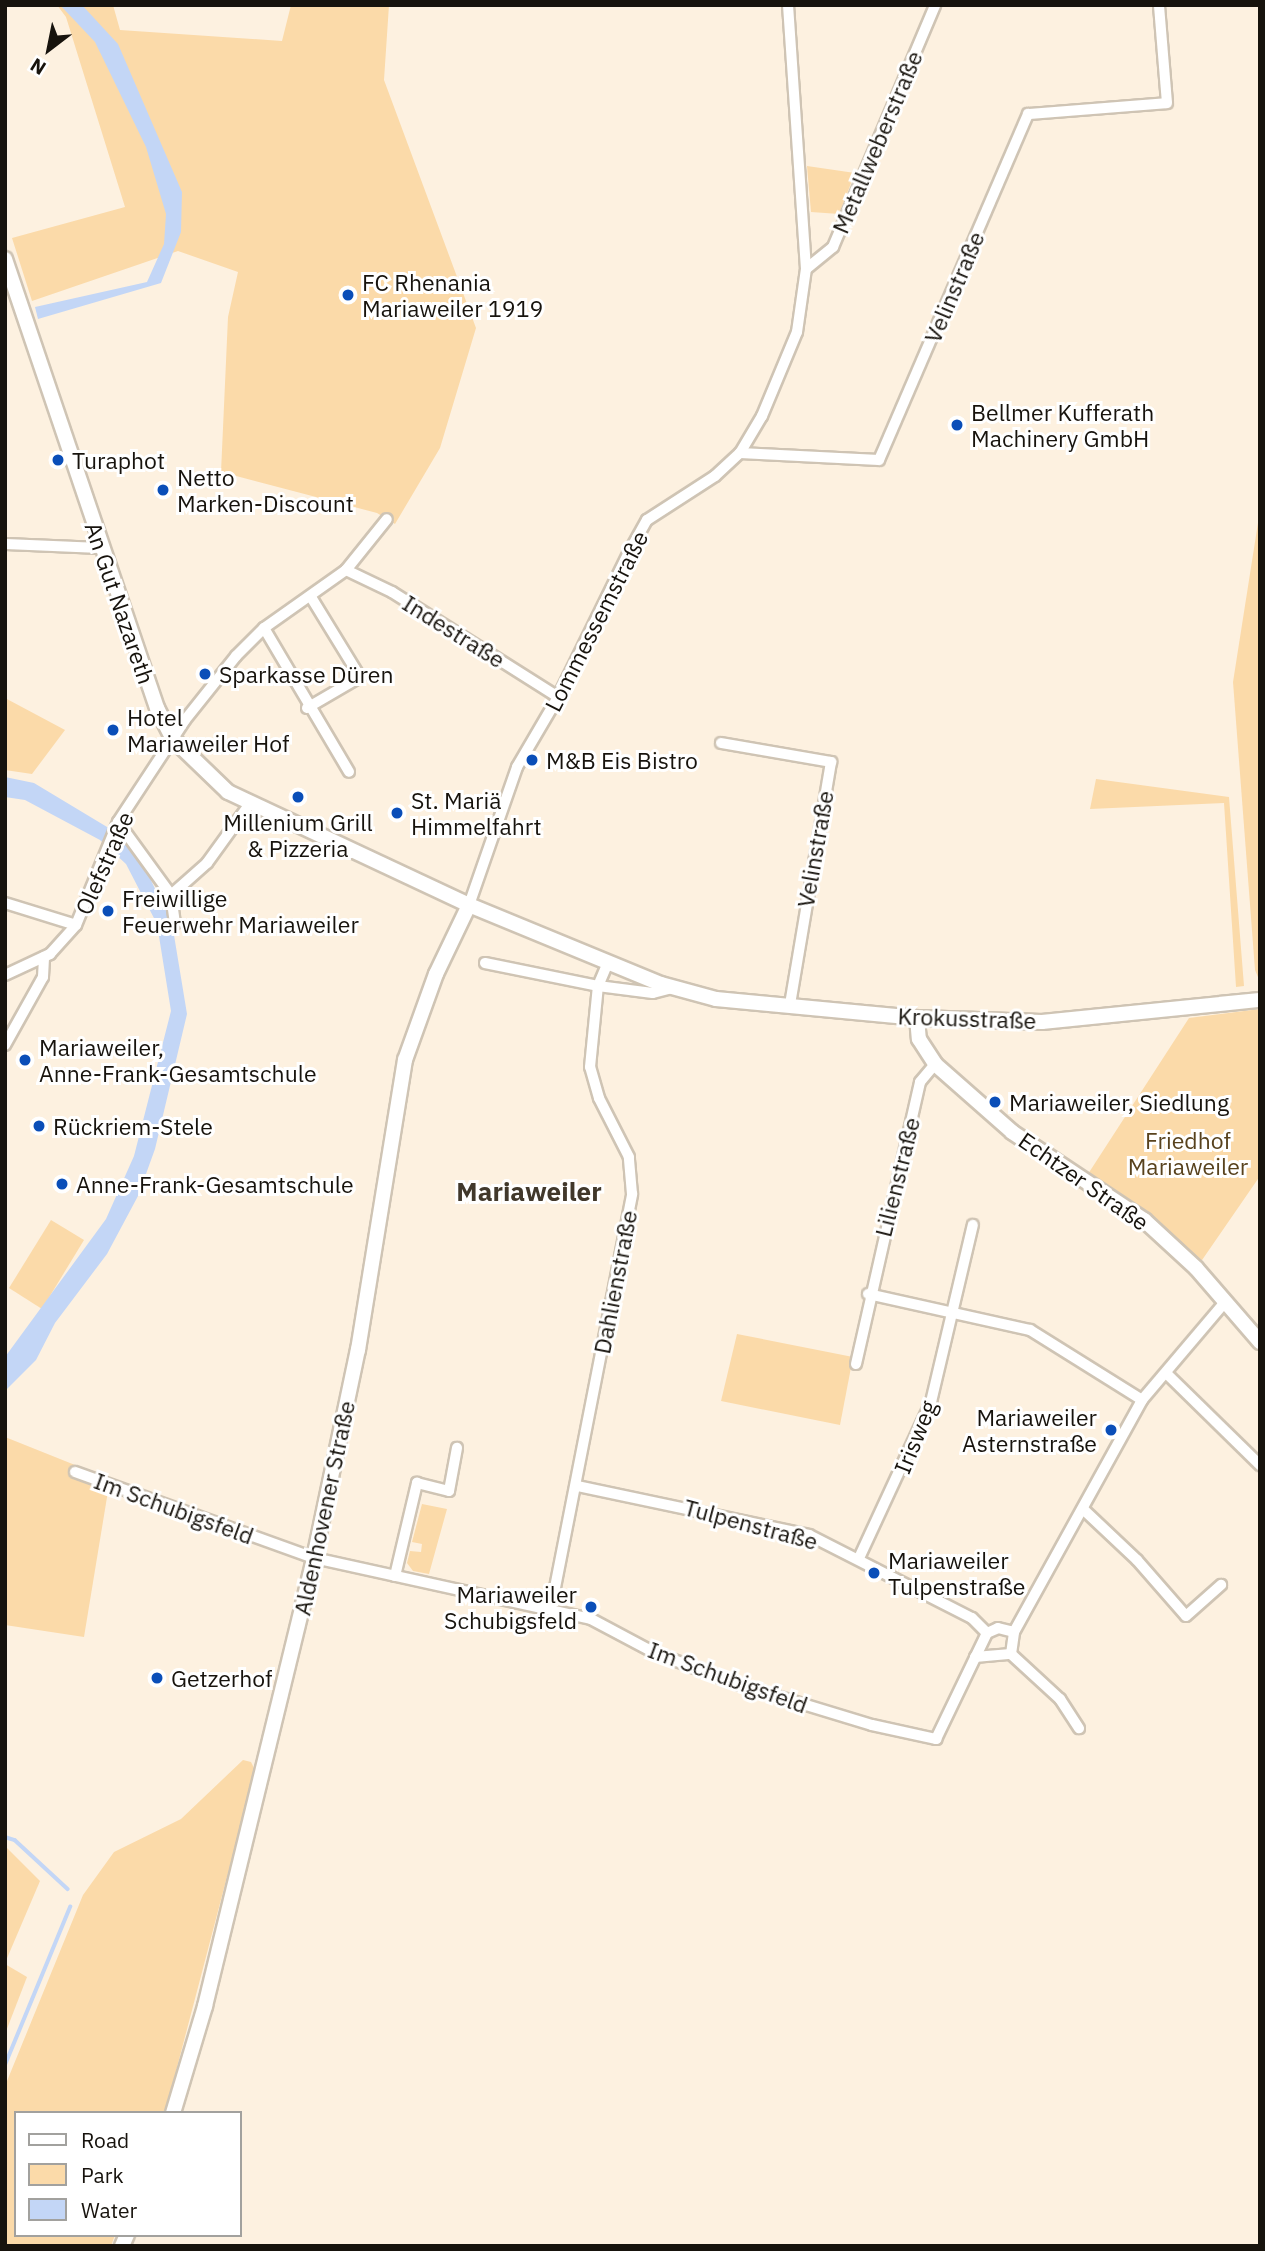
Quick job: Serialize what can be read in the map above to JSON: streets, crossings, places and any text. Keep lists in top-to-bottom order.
{
  "streets": {
    "main road": [
      "An Gut Nazareth",
      "Krokusstraße",
      "Echtzer Straße",
      "Aldenhovener Straße"
    ],
    "street": [
      "Metallweberstraße",
      "Velinstraße",
      "Lommessemstraße",
      "Indestraße",
      "Olefstraße",
      "Lilienstraße",
      "Dahlienstraße",
      "Irisweg",
      "Im Schubigsfeld",
      "Tulpenstraße"
    ]
  },
  "crossings": [
    ["Metallweberstraße", "Lommessemstraße"],
    ["Velinstraße", "Lommessemstraße"],
    ["Velinstraße", "Krokusstraße"],
    ["An Gut Nazareth", "Lommessemstraße"],
    ["An Gut Nazareth", "Olefstraße"],
    ["An Gut Nazareth", "Krokusstraße"],
    ["An Gut Nazareth", "Aldenhovener Straße"],
    ["Lommessemstraße", "Indestraße"],
    ["Lommessemstraße", "Krokusstraße"],
    ["Lommessemstraße", "Aldenhovener Straße"],
    ["Krokusstraße", "Echtzer Straße"],
    ["Krokusstraße", "Dahlienstraße"],
    ["Krokusstraße", "Aldenhovener Straße"],
    ["Lilienstraße", "Echtzer Straße"],
    ["Dahlienstraße", "Im Schubigsfeld"],
    ["Dahlienstraße", "Tulpenstraße"],
    ["Irisweg", "Tulpenstraße"],
    ["Im Schubigsfeld", "Aldenhovener Straße"]
  ],
  "districts": ["Mariaweiler"],
  "parks": ["Friedhof Mariaweiler"],
  "places": [
    "FC Rhenania Mariaweiler 1919",
    "Bellmer Kufferath Machinery GmbH",
    "Turaphot",
    "Netto Marken-Discount",
    "Sparkasse Düren",
    "Hotel Mariaweiler Hof",
    "M&B Eis Bistro",
    "Millenium Grill & Pizzeria",
    "St. Mariä Himmelfahrt",
    "Freiwillige Feuerwehr Mariaweiler",
    "Mariaweiler, Anne-Frank-Gesamtschule",
    "Mariaweiler, Siedlung",
    "Rückriem-Stele",
    "Anne-Frank-Gesamtschule",
    "Mariaweiler Asternstraße",
    "Mariaweiler Tulpenstraße",
    "Mariaweiler Schubigsfeld",
    "Getzerhof"
  ],
  "legend": ["Road", "Park", "Water"],
  "north": "bottom left"
}
